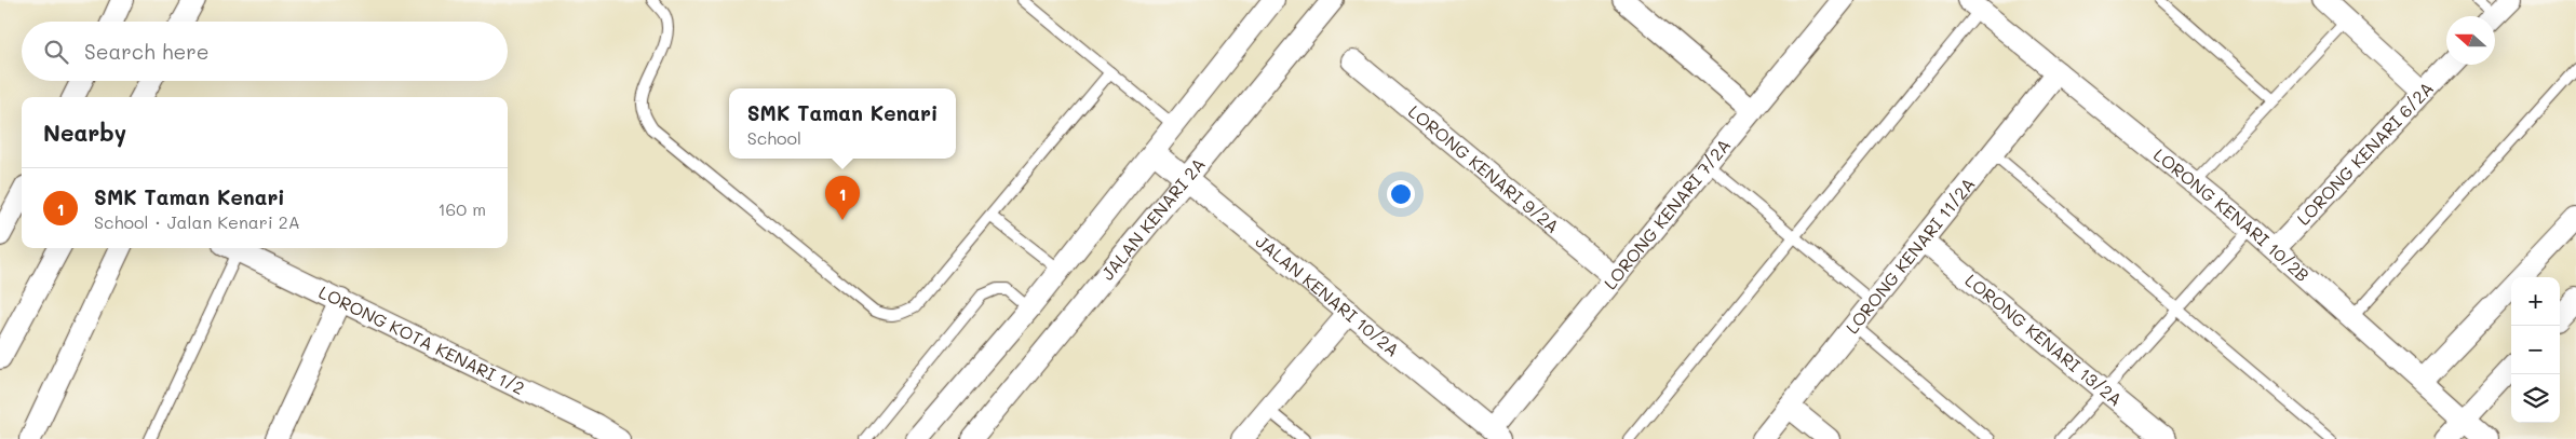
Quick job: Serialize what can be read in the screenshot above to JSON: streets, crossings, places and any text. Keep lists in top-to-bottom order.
{
  "streets": {
    "street": [
      "LORONG KENARI 6/2A",
      "LORONG KENARI 9/2A",
      "LORONG KENARI 7/2A",
      "LORONG KENARI 10/2B",
      "JALAN KENARI 2A",
      "LORONG KENARI 11/2A",
      "JALAN KENARI 10/2A",
      "LORONG KOTA KENARI 1/2",
      "LORONG KENARI 13/2A"
    ]
  },
  "crossings": [
    ["LORONG KENARI 6/2A", "LORONG KENARI 10/2B"],
    ["LORONG KENARI 9/2A", "LORONG KENARI 7/2A"],
    ["LORONG KENARI 7/2A", "JALAN KENARI 10/2A"],
    ["LORONG KENARI 10/2B", "LORONG KENARI 11/2A"],
    ["JALAN KENARI 2A", "JALAN KENARI 10/2A"],
    ["LORONG KENARI 11/2A", "LORONG KENARI 13/2A"]
  ],
  "north": "left",
  "page": {
    "search": "Search here",
    "popup": ["SMK Taman Kenari", "School"],
    "heading": "Nearby",
    "list": [
      {
        "mark": "1",
        "name": "SMK Taman Kenari",
        "note": "School · Jalan Kenari 2A",
        "value": "160 m"
      }
    ],
    "pins": "1",
    "map_buttons": ["+", "−"]
  }
}
